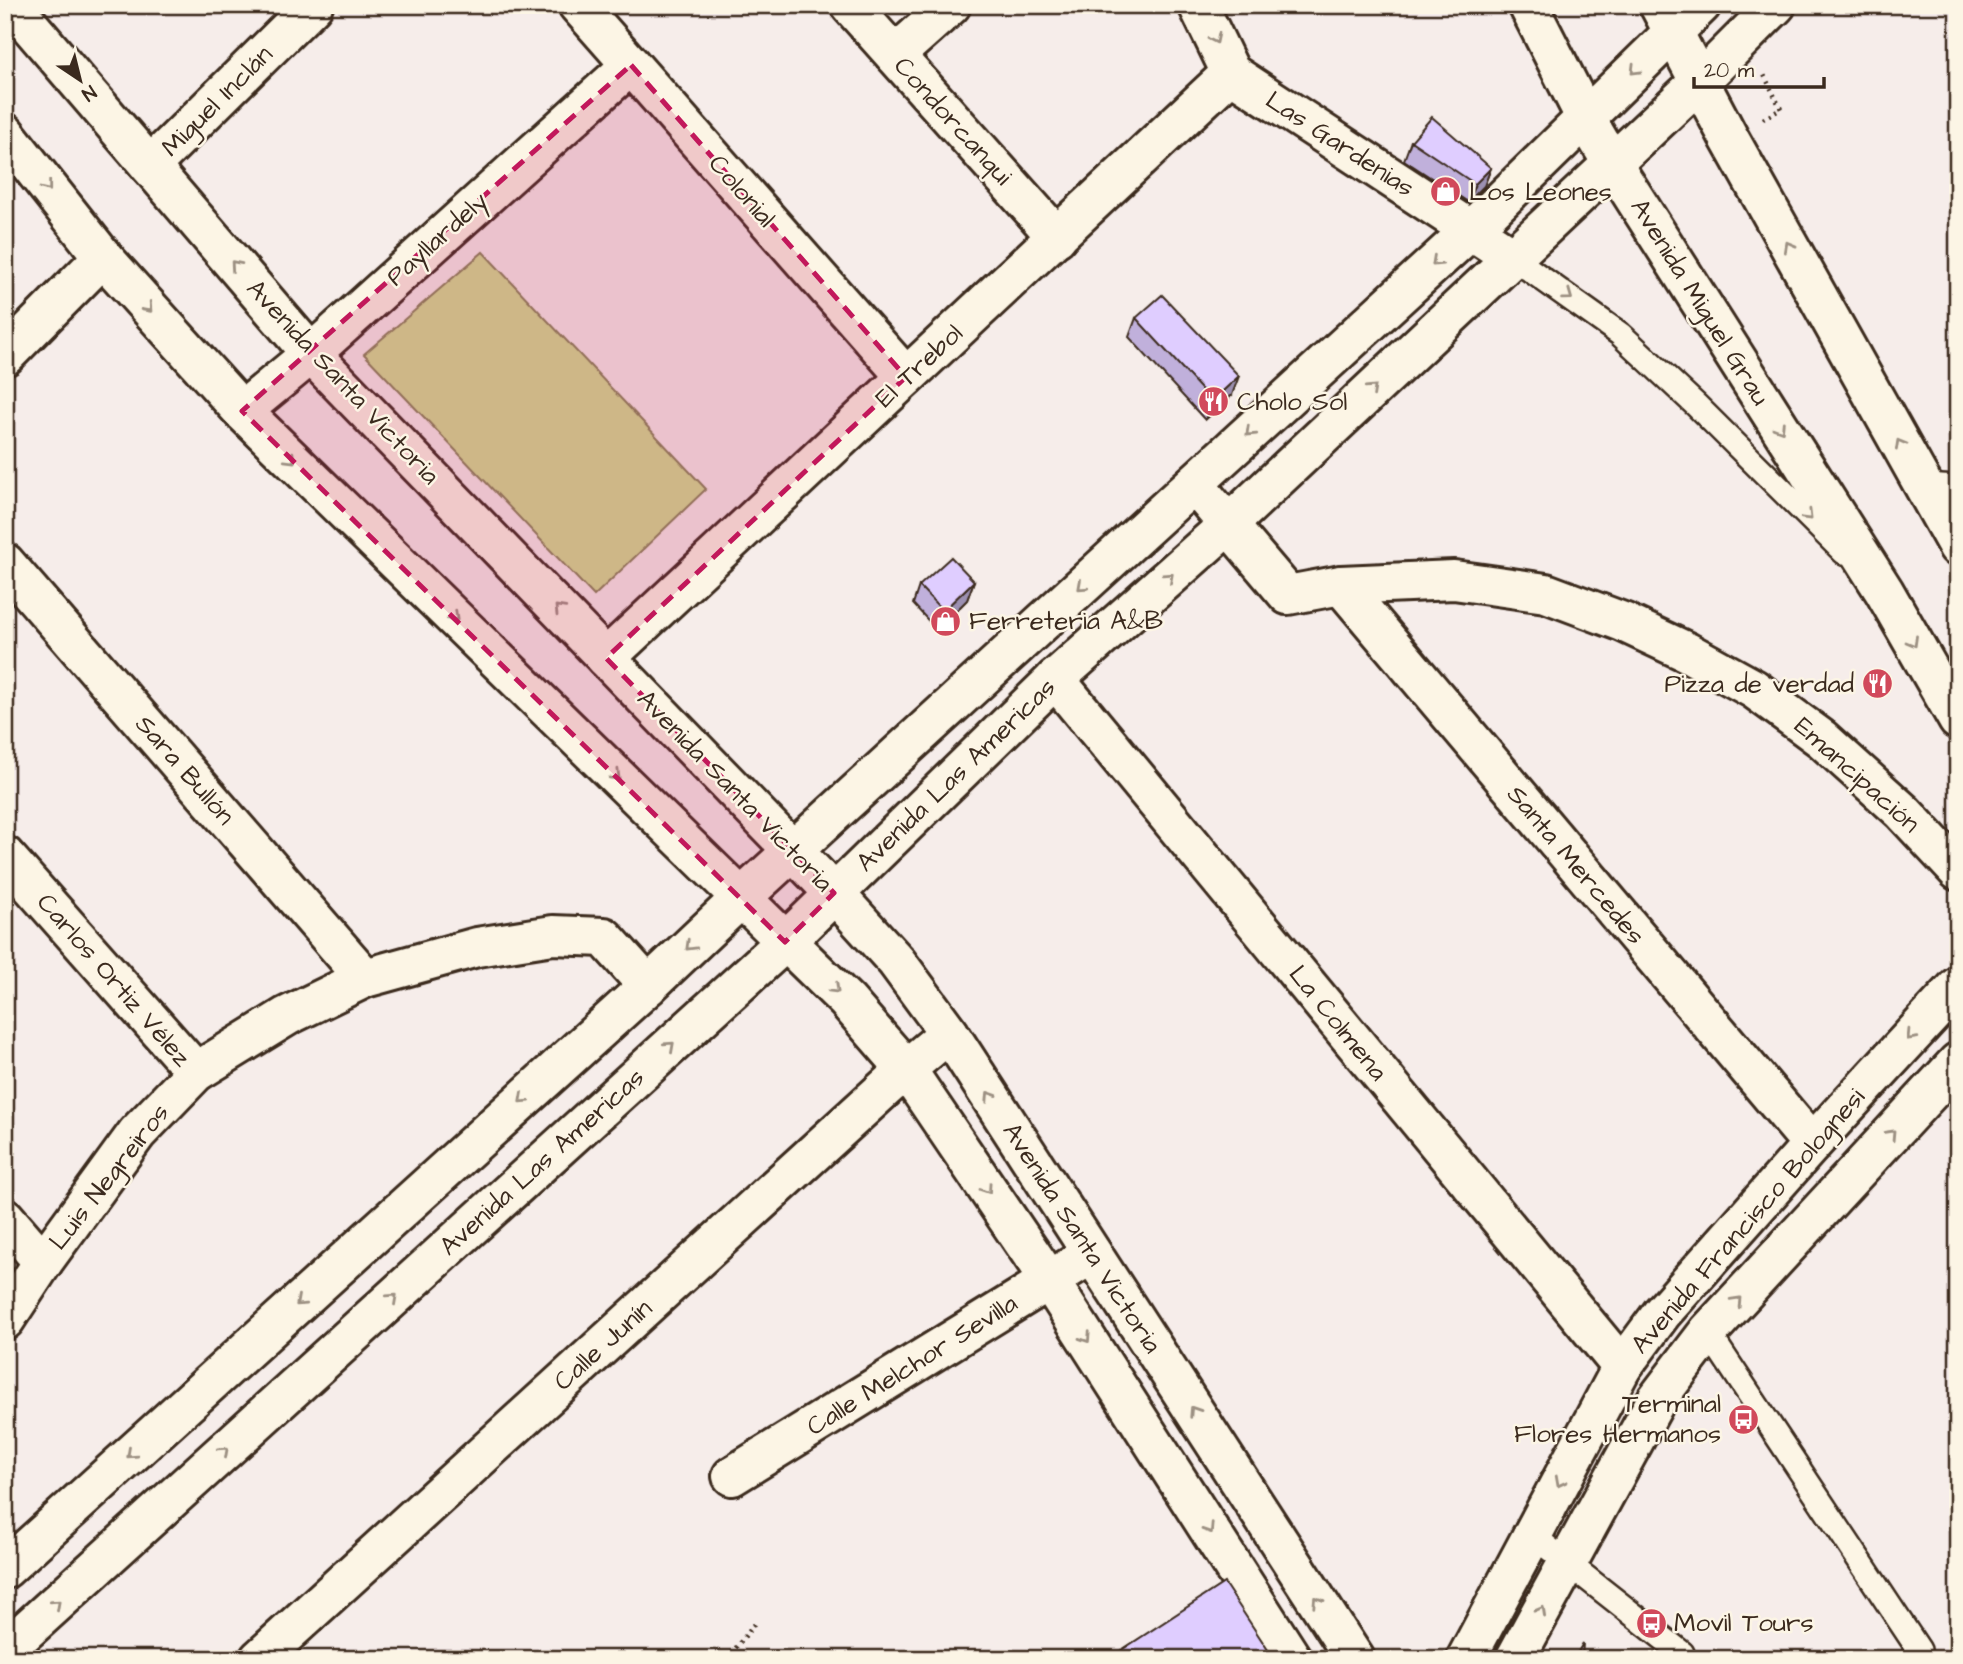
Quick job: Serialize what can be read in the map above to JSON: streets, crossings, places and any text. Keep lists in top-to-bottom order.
{
  "streets": {
    "street": [
      "Miguel Inclán",
      "Condorcanqui",
      "Las Gardenias",
      "Colonial",
      "Payllardely",
      "Avenida Miguel Grau",
      "El Trebol",
      "Avenida Santa Victoria",
      "Sara Bullón",
      "Avenida Las Americas",
      "Emancipación",
      "Santa Mercedes",
      "Carlos Ortiz Vélez",
      "La Colmena",
      "Luis Negreiros",
      "Avenida Francisco Bolognesi",
      "Calle Junín",
      "Calle Melchor Sevilla"
    ]
  },
  "crossings": [
    ["Miguel Inclán", "Avenida Santa Victoria"],
    ["Condorcanqui", "El Trebol"],
    ["Las Gardenias", "Avenida Miguel Grau"],
    ["Las Gardenias", "El Trebol"],
    ["Las Gardenias", "Avenida Las Americas"],
    ["Colonial", "Payllardely"],
    ["Colonial", "El Trebol"],
    ["Payllardely", "Avenida Santa Victoria"],
    ["Avenida Miguel Grau", "Avenida Las Americas"],
    ["El Trebol", "Avenida Santa Victoria"],
    ["Avenida Santa Victoria", "Avenida Las Americas"],
    ["Avenida Santa Victoria", "Calle Junín"],
    ["Avenida Santa Victoria", "Calle Melchor Sevilla"],
    ["Sara Bullón", "Luis Negreiros"],
    ["Avenida Las Americas", "Emancipación"],
    ["Avenida Las Americas", "La Colmena"],
    ["Avenida Las Americas", "Luis Negreiros"],
    ["Emancipación", "Santa Mercedes"],
    ["Santa Mercedes", "Avenida Francisco Bolognesi"],
    ["Carlos Ortiz Vélez", "Luis Negreiros"],
    ["La Colmena", "Avenida Francisco Bolognesi"]
  ],
  "places": {
    "shop": ["Los Leones", "Ferreteria A&B"],
    "restaurant": ["Cholo Sol", "Pizza de verdad"],
    "bus stop": ["Terminal Flores Hermanos", "Movil Tours"]
  },
  "scale_bar": "20 m",
  "north": "bottom right"
}
